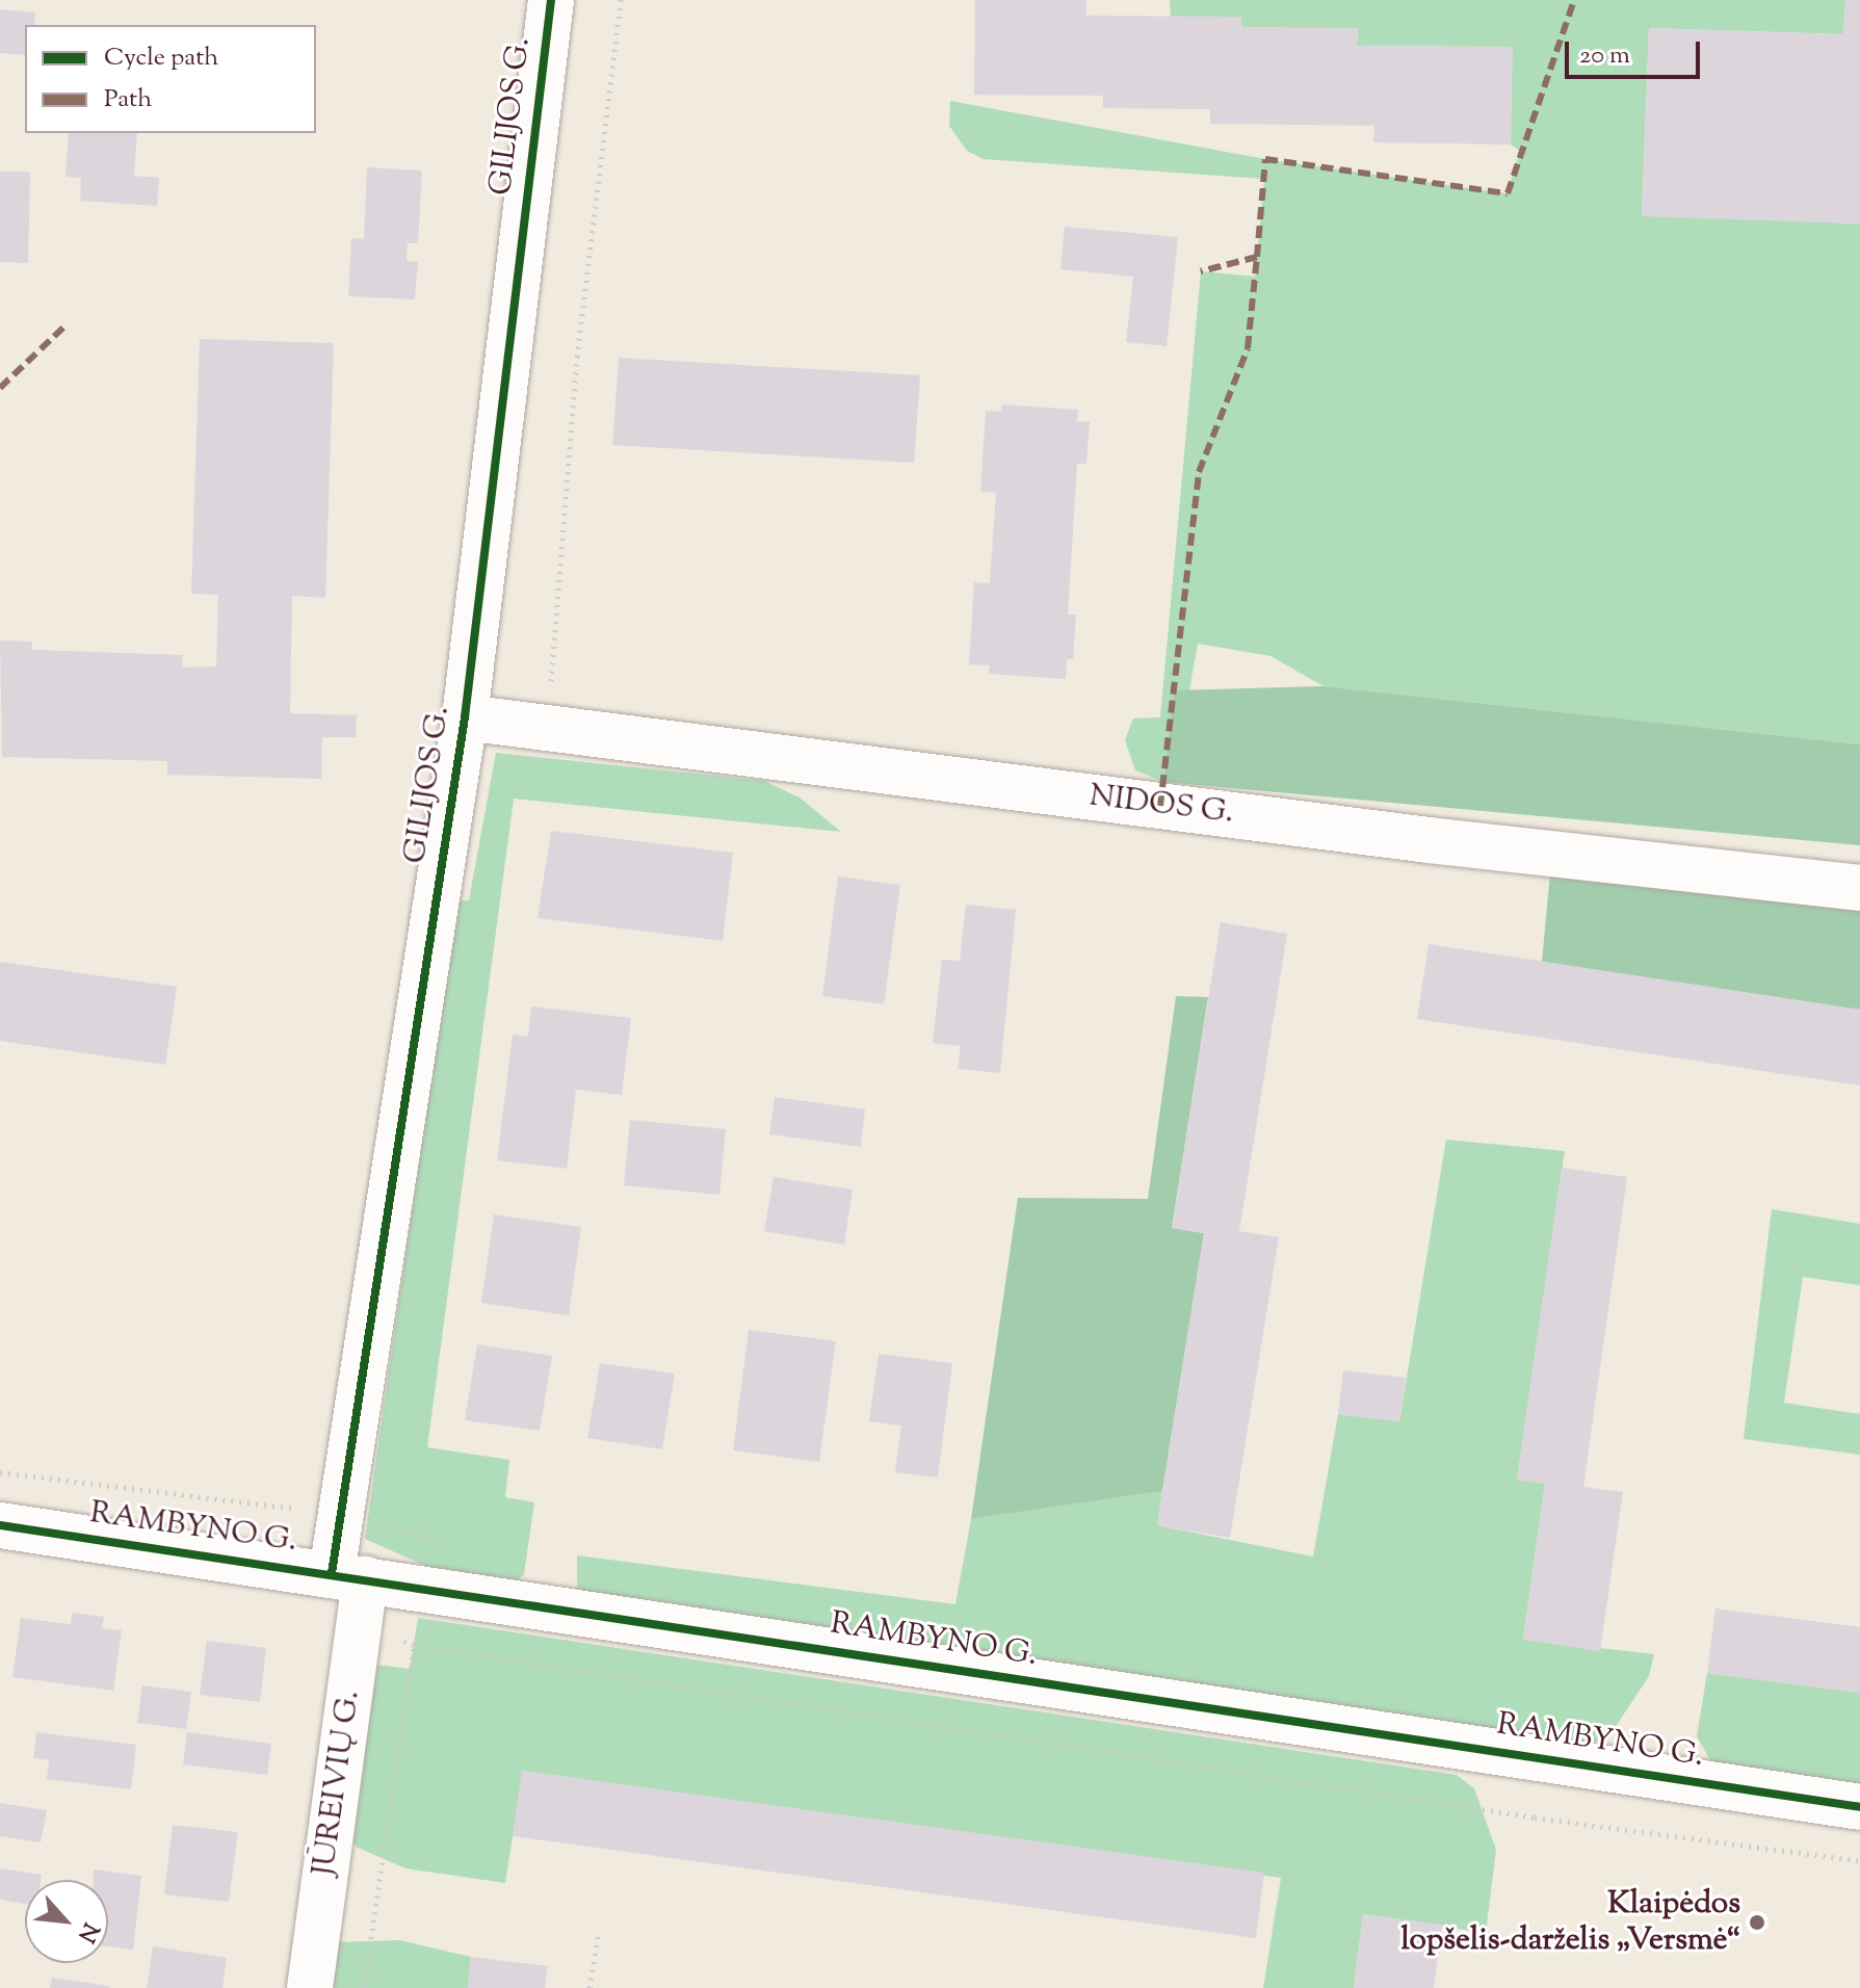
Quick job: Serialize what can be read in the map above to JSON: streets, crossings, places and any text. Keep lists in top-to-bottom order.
{
  "streets": {
    "street": [
      "GILIJOS G.",
      "NIDOS G.",
      "RAMBYNO G.",
      "JŪREIVIŲ G."
    ]
  },
  "crossings": [
    ["GILIJOS G.", "NIDOS G."],
    ["GILIJOS G.", "RAMBYNO G."],
    ["GILIJOS G.", "JŪREIVIŲ G."],
    ["RAMBYNO G.", "JŪREIVIŲ G."]
  ],
  "places": ["Klaipėdos lopšelis-darželis „Versmė“"],
  "legend": ["Cycle path", "Path"],
  "scale_bar": "20 m",
  "north": "bottom right"
}
